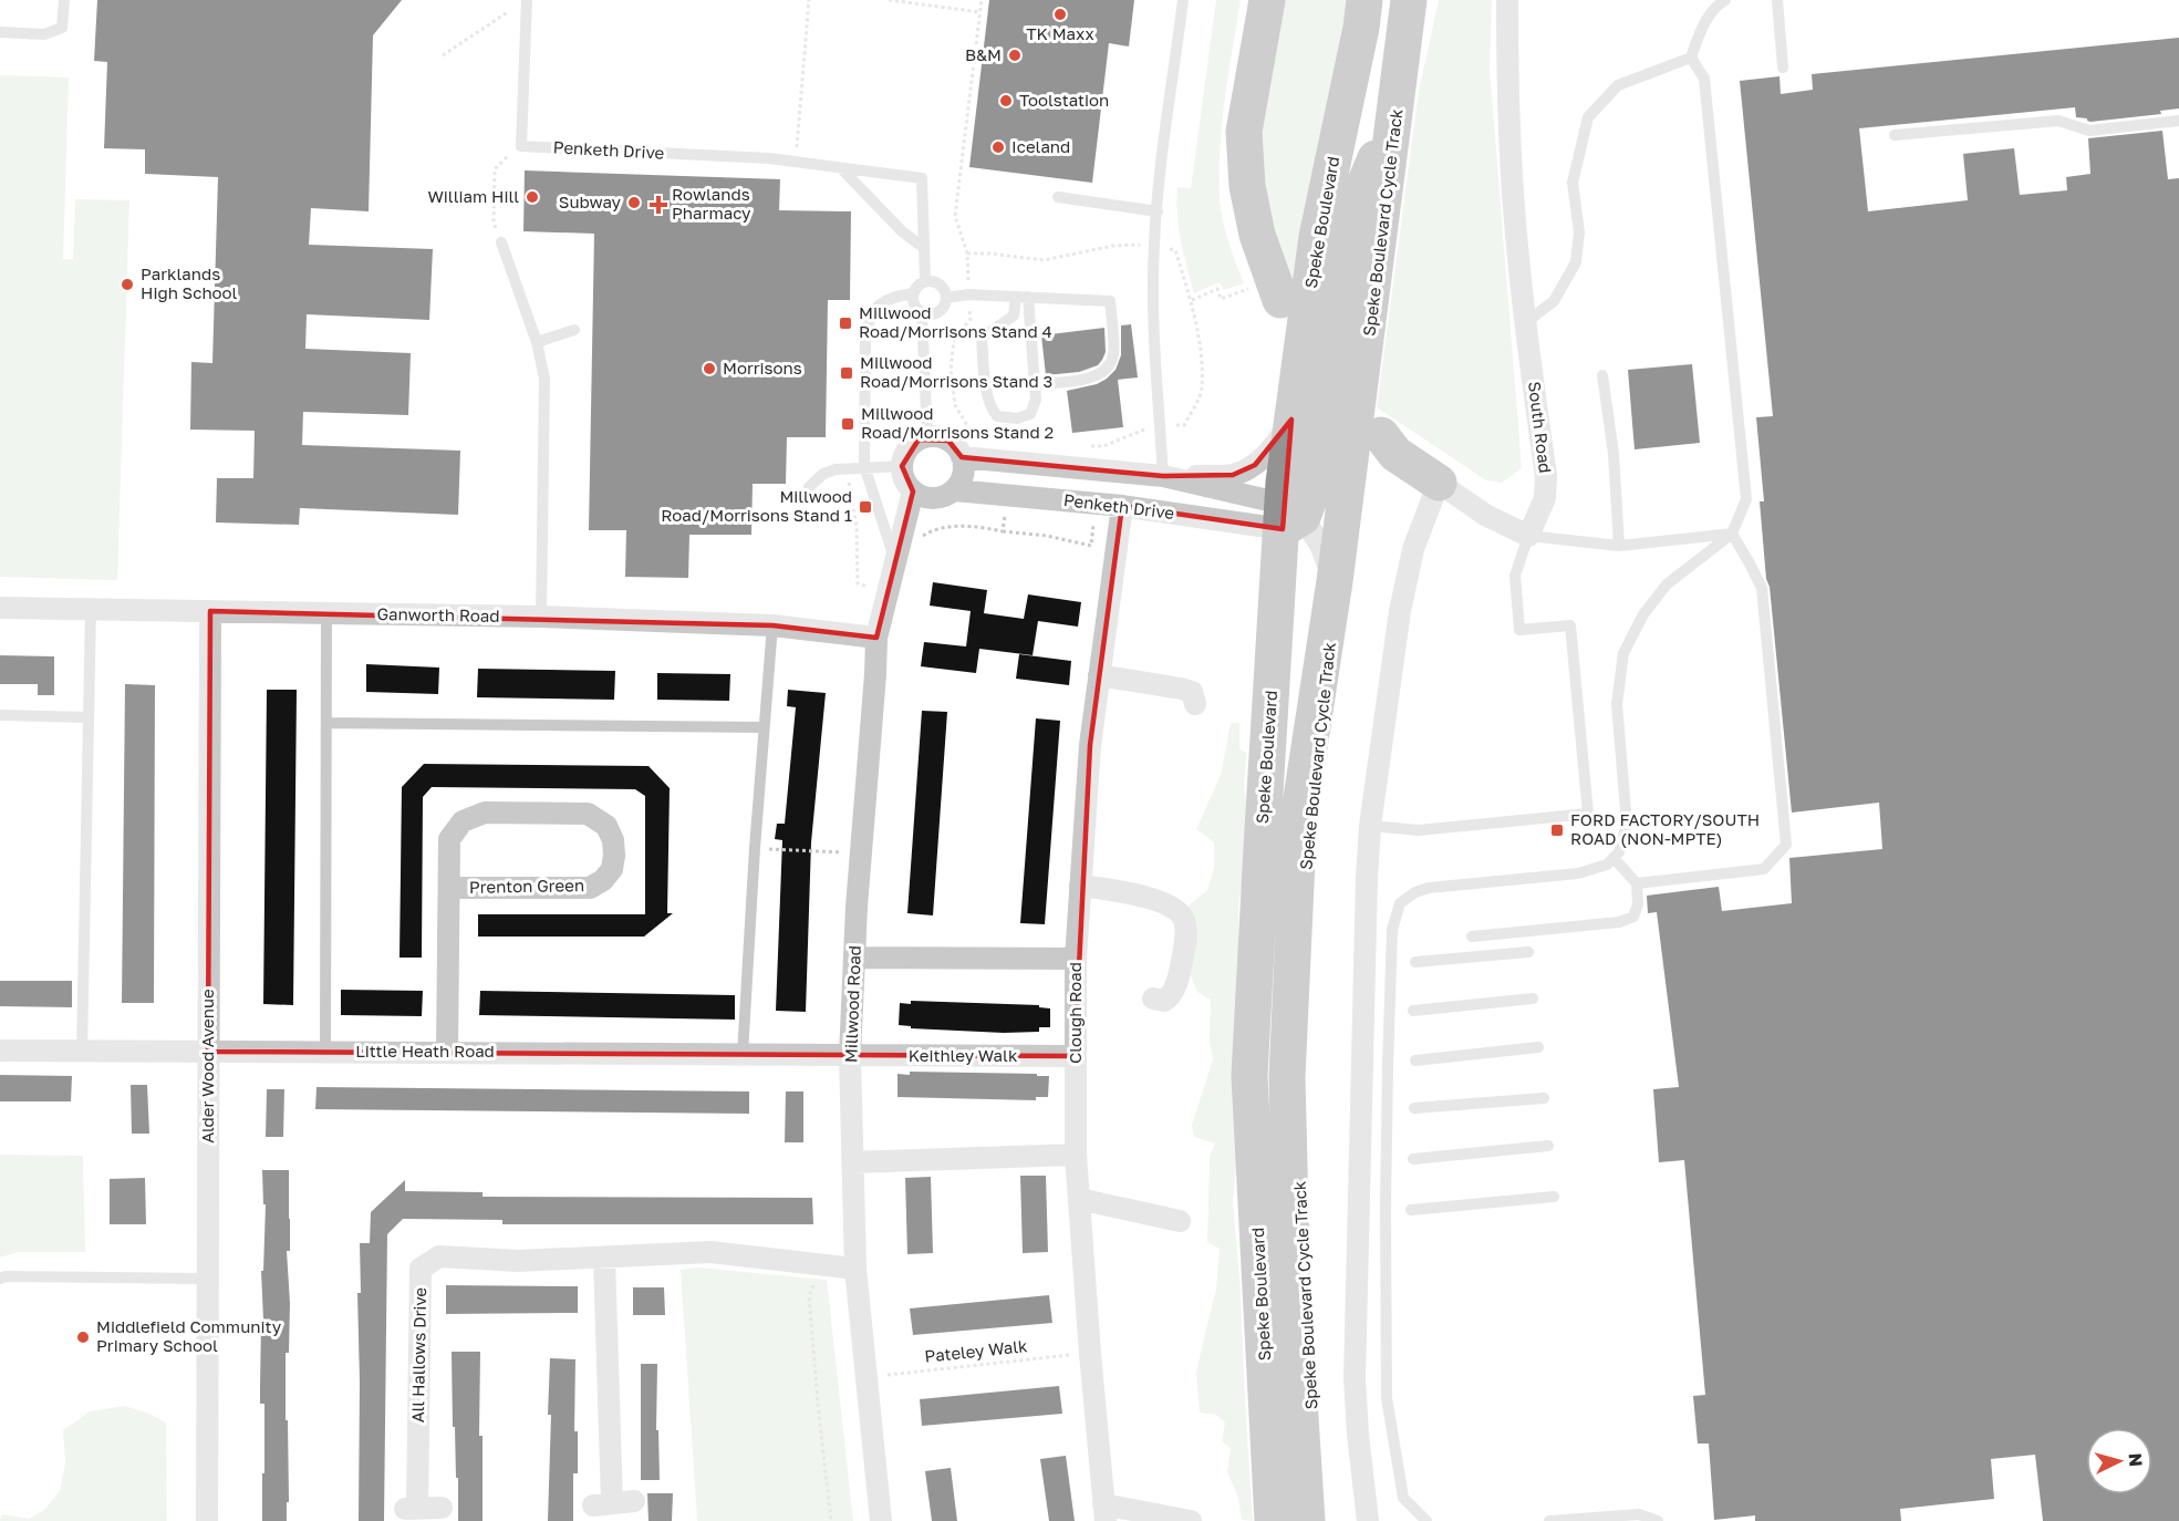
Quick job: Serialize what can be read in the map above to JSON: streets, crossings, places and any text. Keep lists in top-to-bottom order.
{
  "streets": {
    "highway": ["Speke Boulevard"],
    "street": [
      "Penketh Drive",
      "South Road",
      "Ganworth Road",
      "Prenton Green",
      "Millwood Road",
      "Clough Road",
      "Little Heath Road",
      "Keithley Walk",
      "Alder Wood Avenue",
      "All Hallows Drive"
    ],
    "path": ["Pateley Walk"]
  },
  "crossings": [
    ["Penketh Drive", "Speke Boulevard"],
    ["Penketh Drive", "Millwood Road"],
    ["Penketh Drive", "Clough Road"],
    ["Ganworth Road", "Millwood Road"],
    ["Ganworth Road", "Alder Wood Avenue"],
    ["Prenton Green", "Little Heath Road"],
    ["Millwood Road", "Little Heath Road"],
    ["Millwood Road", "Keithley Walk"],
    ["Millwood Road", "Pateley Walk"],
    ["Millwood Road", "All Hallows Drive"],
    ["Clough Road", "Keithley Walk"],
    ["Clough Road", "Pateley Walk"],
    ["Little Heath Road", "Keithley Walk"],
    ["Little Heath Road", "Alder Wood Avenue"]
  ],
  "places": {
    "other": [
      "TK Maxx",
      "B&M",
      "Toolstation",
      "Iceland",
      "William Hill",
      "Subway",
      "Parklands High School",
      "Morrisons",
      "Middlefield Community Primary School"
    ],
    "health": ["Rowlands Pharmacy"],
    "transit": [
      "Millwood Road/Morrisons Stand 4",
      "Millwood Road/Morrisons Stand 3",
      "Millwood Road/Morrisons Stand 2",
      "Millwood Road/Morrisons Stand 1",
      "FORD FACTORY/SOUTH ROAD (NON-MPTE)"
    ]
  },
  "north": "right"
}
